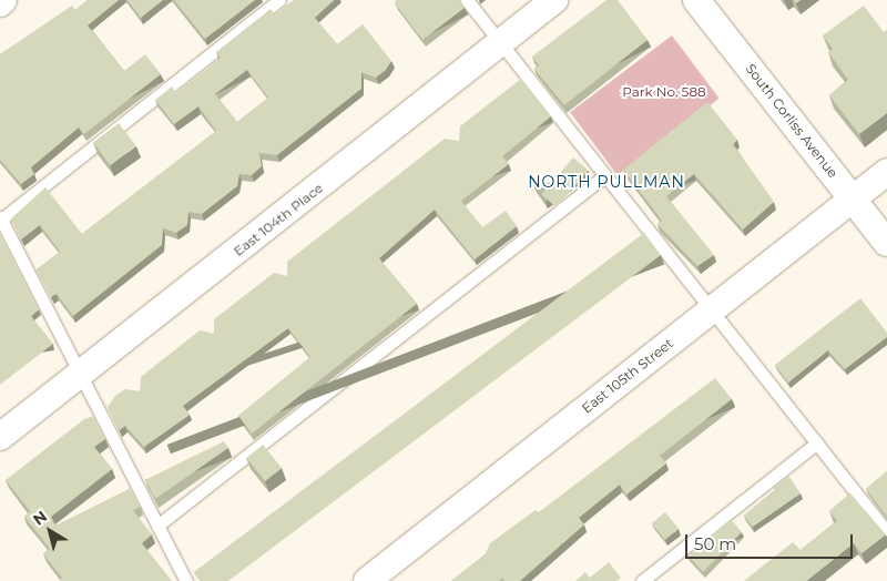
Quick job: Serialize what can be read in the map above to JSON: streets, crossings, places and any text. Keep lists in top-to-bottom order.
{
  "streets": {
    "street": ["South Corliss Avenue", "East 104th Place", "East 105th Street"]
  },
  "crossings": [
    ["South Corliss Avenue", "East 105th Street"]
  ],
  "districts": ["NORTH PULLMAN"],
  "parks": ["Park No. 588"],
  "scale_bar": "50 m",
  "north": "top left"
}
